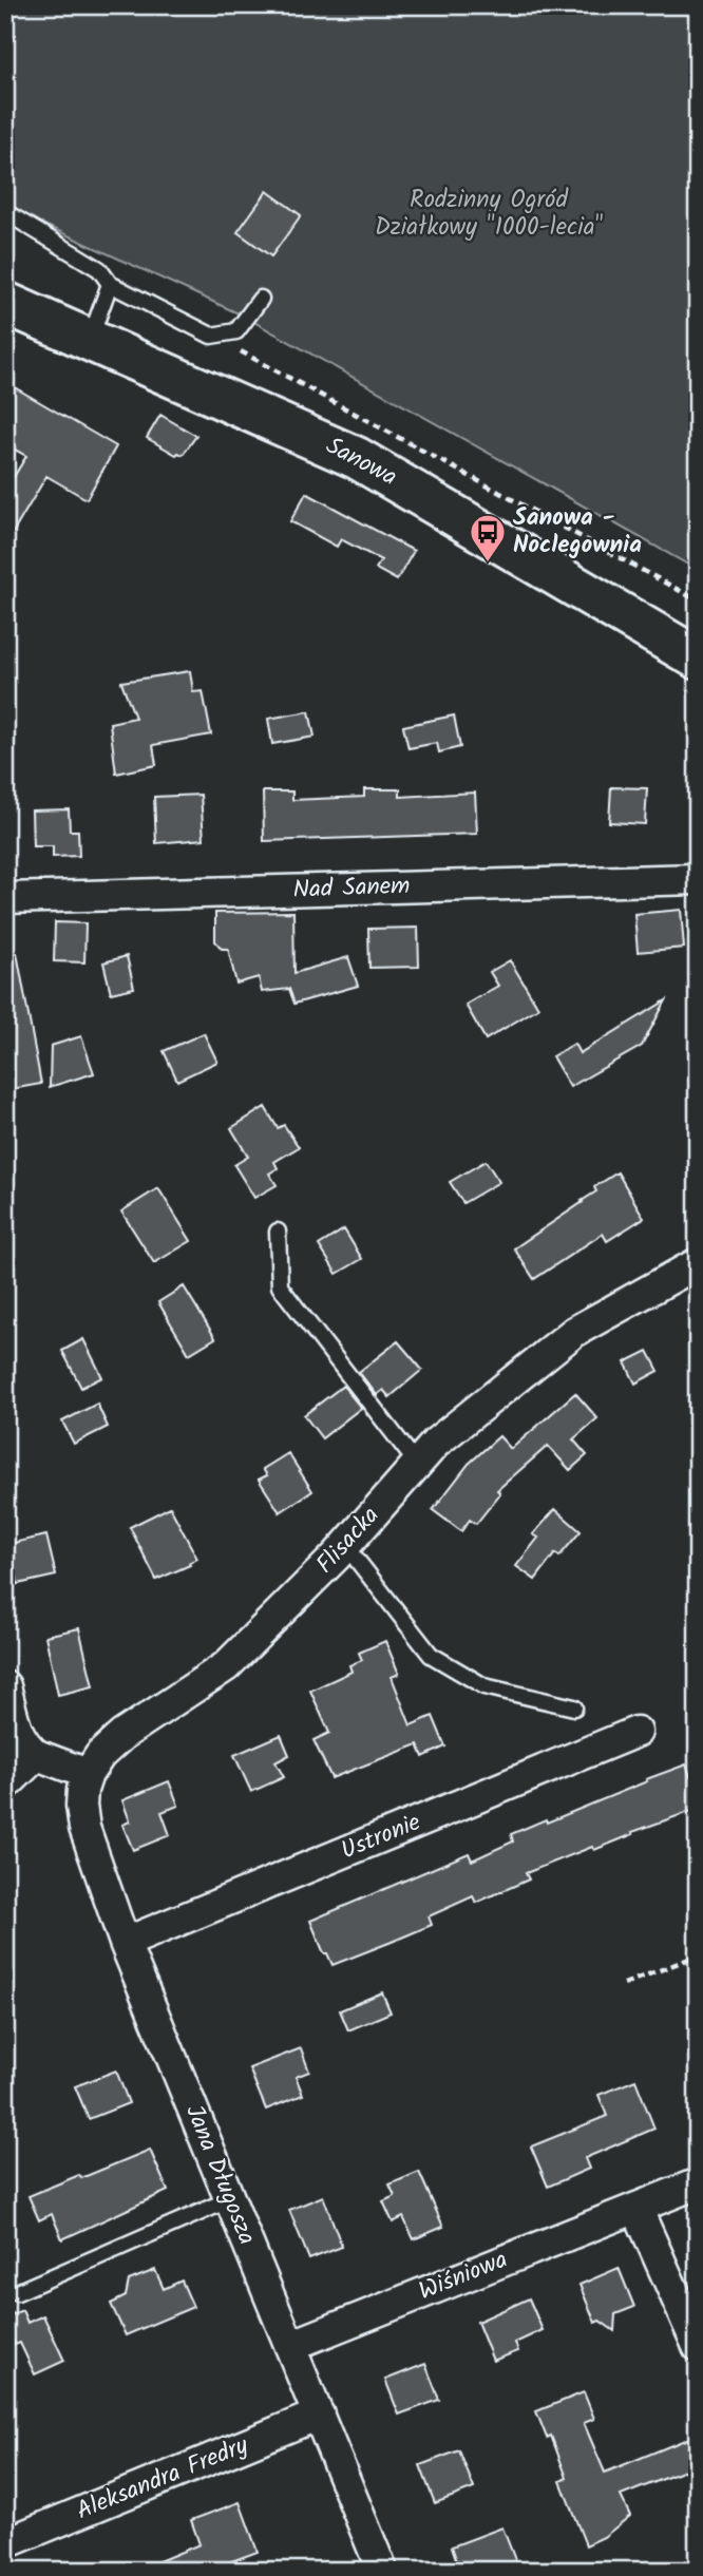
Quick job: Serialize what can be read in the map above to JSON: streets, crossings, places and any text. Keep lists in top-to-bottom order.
{
  "streets": {
    "main road": ["Sanowa"],
    "street": [
      "Nad Sanem",
      "Flisacka",
      "Ustronie",
      "Jana Długosza",
      "Wiśniowa",
      "Aleksandra Fredry"
    ]
  },
  "crossings": [
    ["Flisacka", "Jana Długosza"],
    ["Ustronie", "Jana Długosza"],
    ["Jana Długosza", "Wiśniowa"],
    ["Jana Długosza", "Aleksandra Fredry"]
  ],
  "parks": ["Rodzinny Ogród Działkowy \"1000-lecia\""],
  "places": {
    "bus stop": ["Sanowa - Noclegownia"]
  }
}
